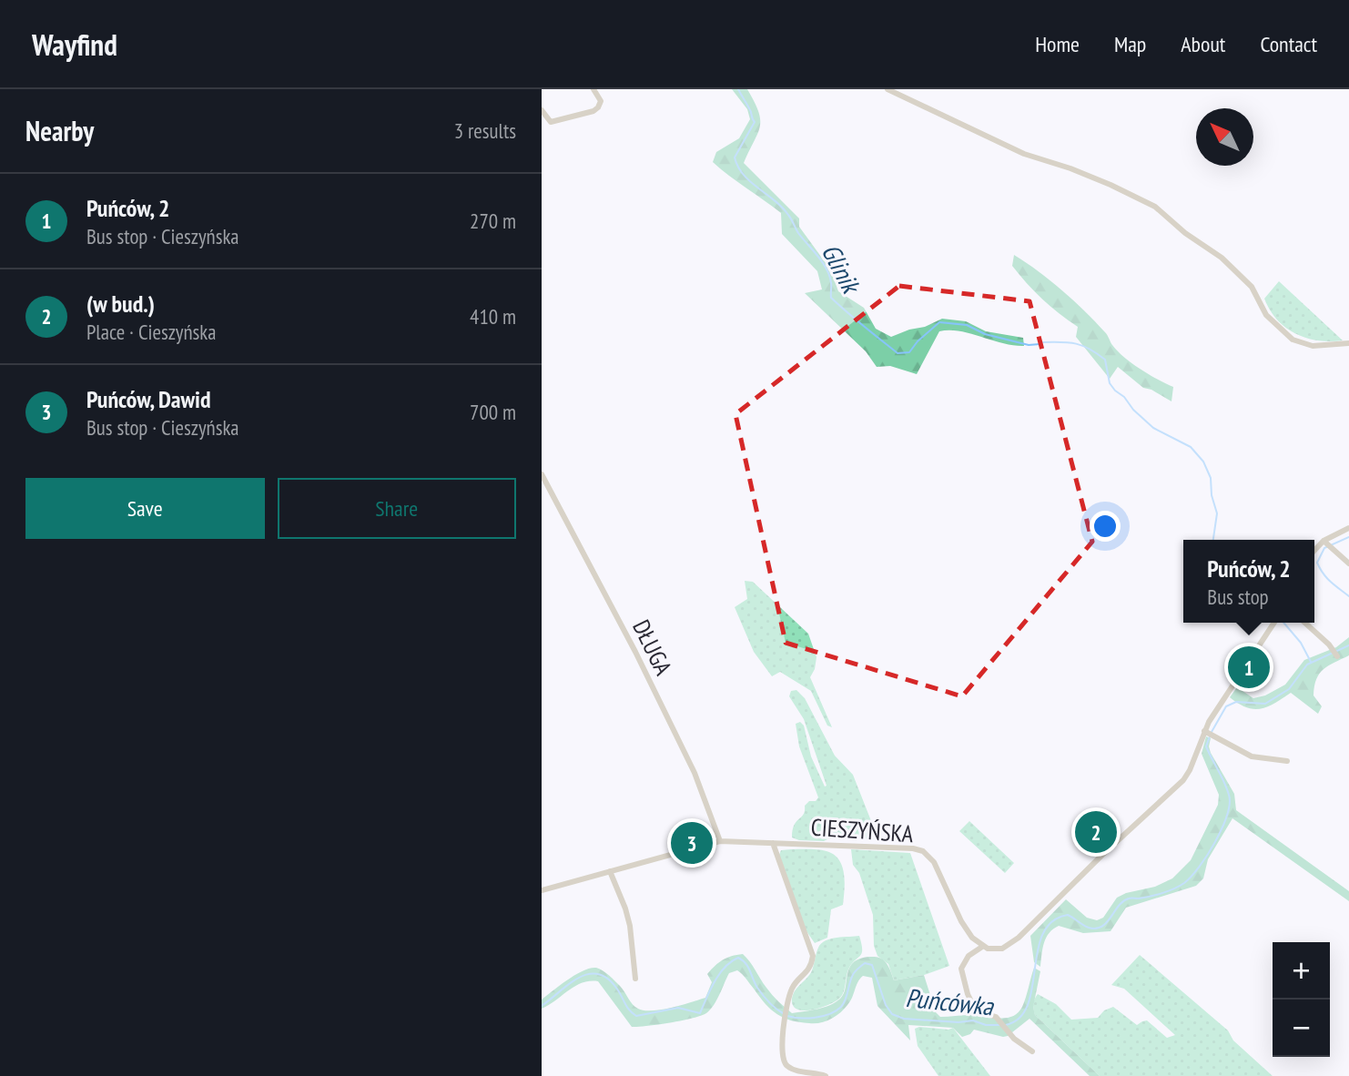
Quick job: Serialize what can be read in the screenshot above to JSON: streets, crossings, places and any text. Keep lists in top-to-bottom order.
{
  "streets": {
    "street": ["DŁUGA", "CIESZYŃSKA"]
  },
  "crossings": [
    ["DŁUGA", "CIESZYŃSKA"]
  ],
  "water": ["Glinik", "Puńcówka"],
  "north": "top left",
  "page": {
    "header": "Wayfind",
    "nav": [
      "Home",
      "Map",
      "About",
      "Contact"
    ],
    "heading": ["Nearby", "3 results"],
    "list": [
      {
        "mark": "1",
        "name": "Puńców, 2",
        "note": "Bus stop · Cieszyńska",
        "value": "270 m"
      },
      {
        "mark": "2",
        "name": "(w bud.)",
        "note": "Place · Cieszyńska",
        "value": "410 m"
      },
      {
        "mark": "3",
        "name": "Puńców, Dawid",
        "note": "Bus stop · Cieszyńska",
        "value": "700 m"
      }
    ],
    "buttons": ["Save", "Share"],
    "popup": ["Puńców, 2", "Bus stop"],
    "pins": ["1", "2", "3"],
    "map_buttons": ["+", "−"]
  }
}
